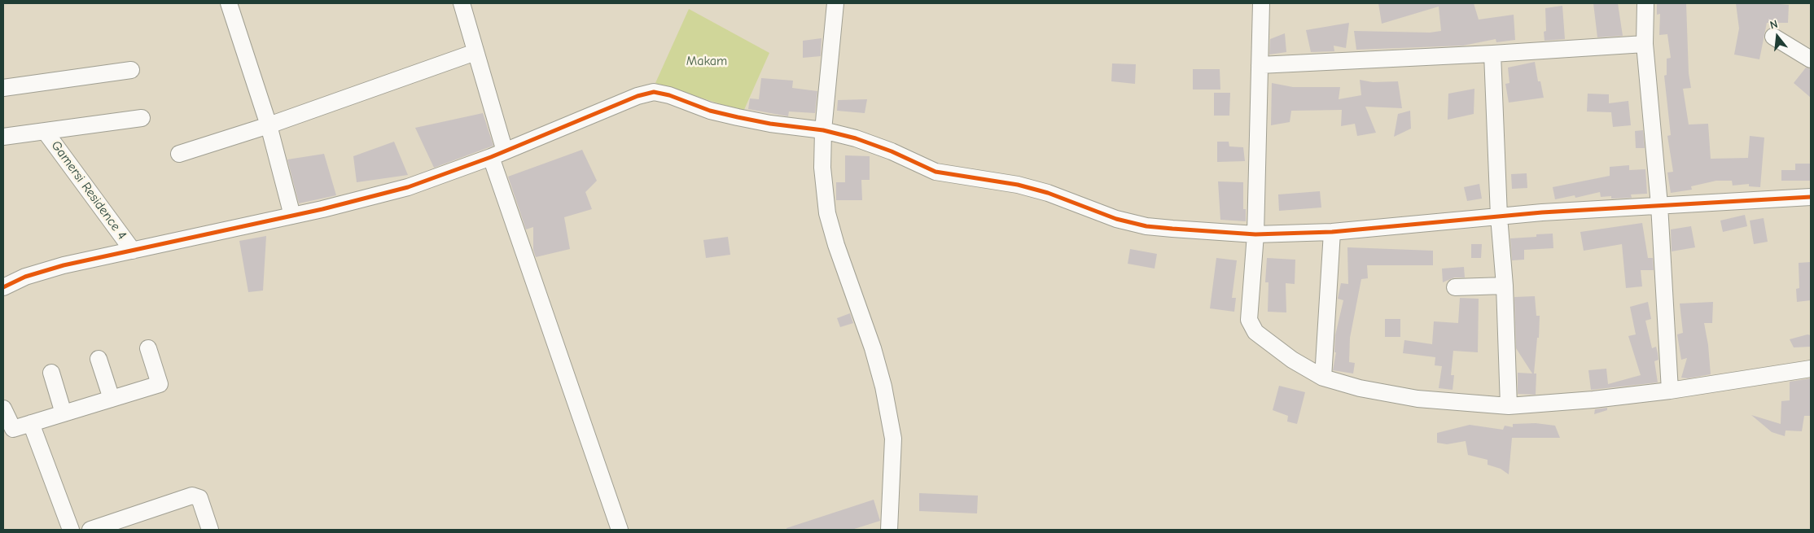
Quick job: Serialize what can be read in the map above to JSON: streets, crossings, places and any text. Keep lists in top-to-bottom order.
{
  "streets": {
    "street": ["Gamersi Residence 4"]
  },
  "parks": ["Makam"],
  "north": "top"
}
